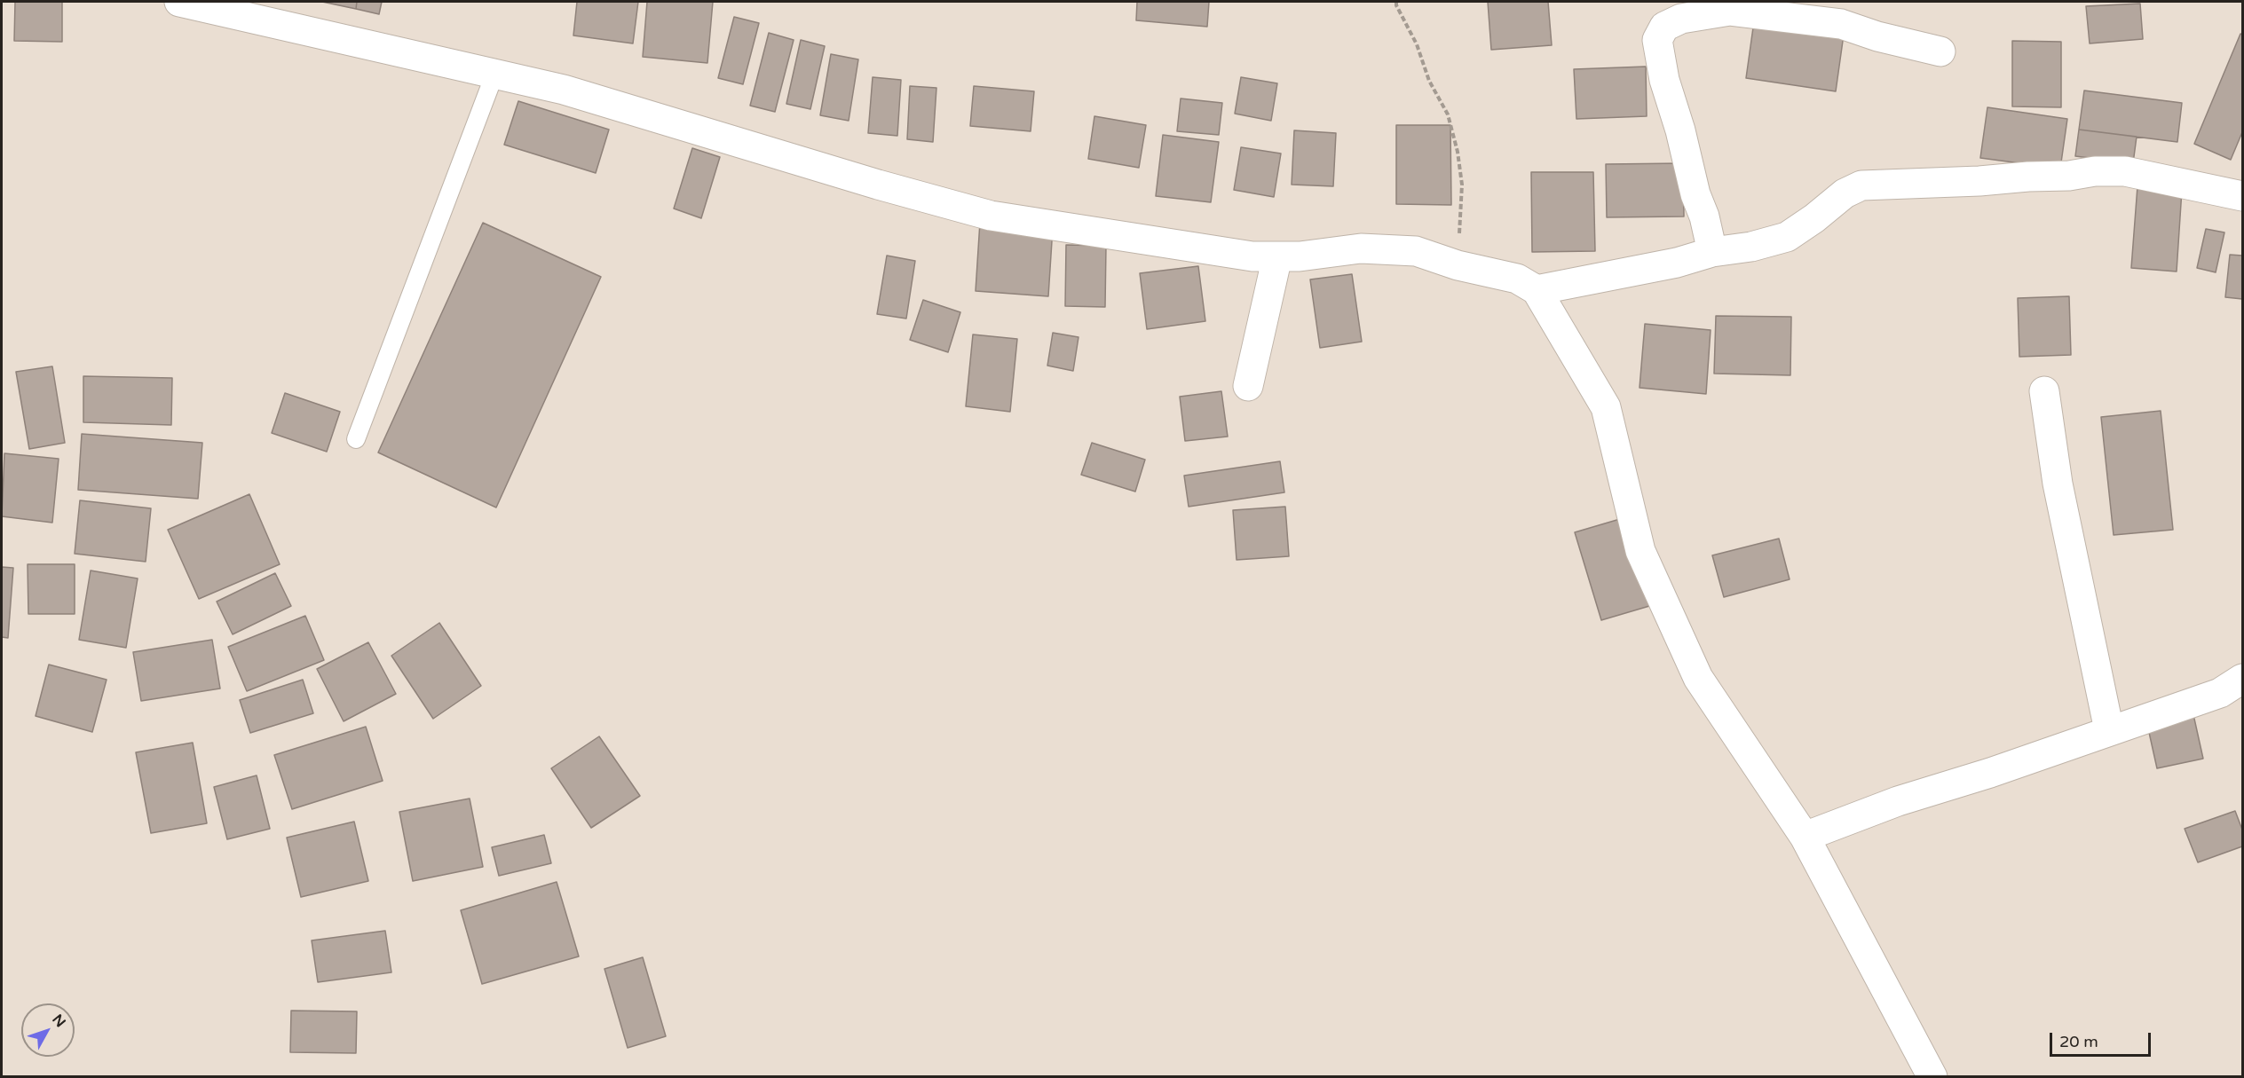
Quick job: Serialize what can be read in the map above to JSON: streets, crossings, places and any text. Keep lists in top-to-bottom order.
{
  "scale_bar": "20 m",
  "north": "top right"
}
